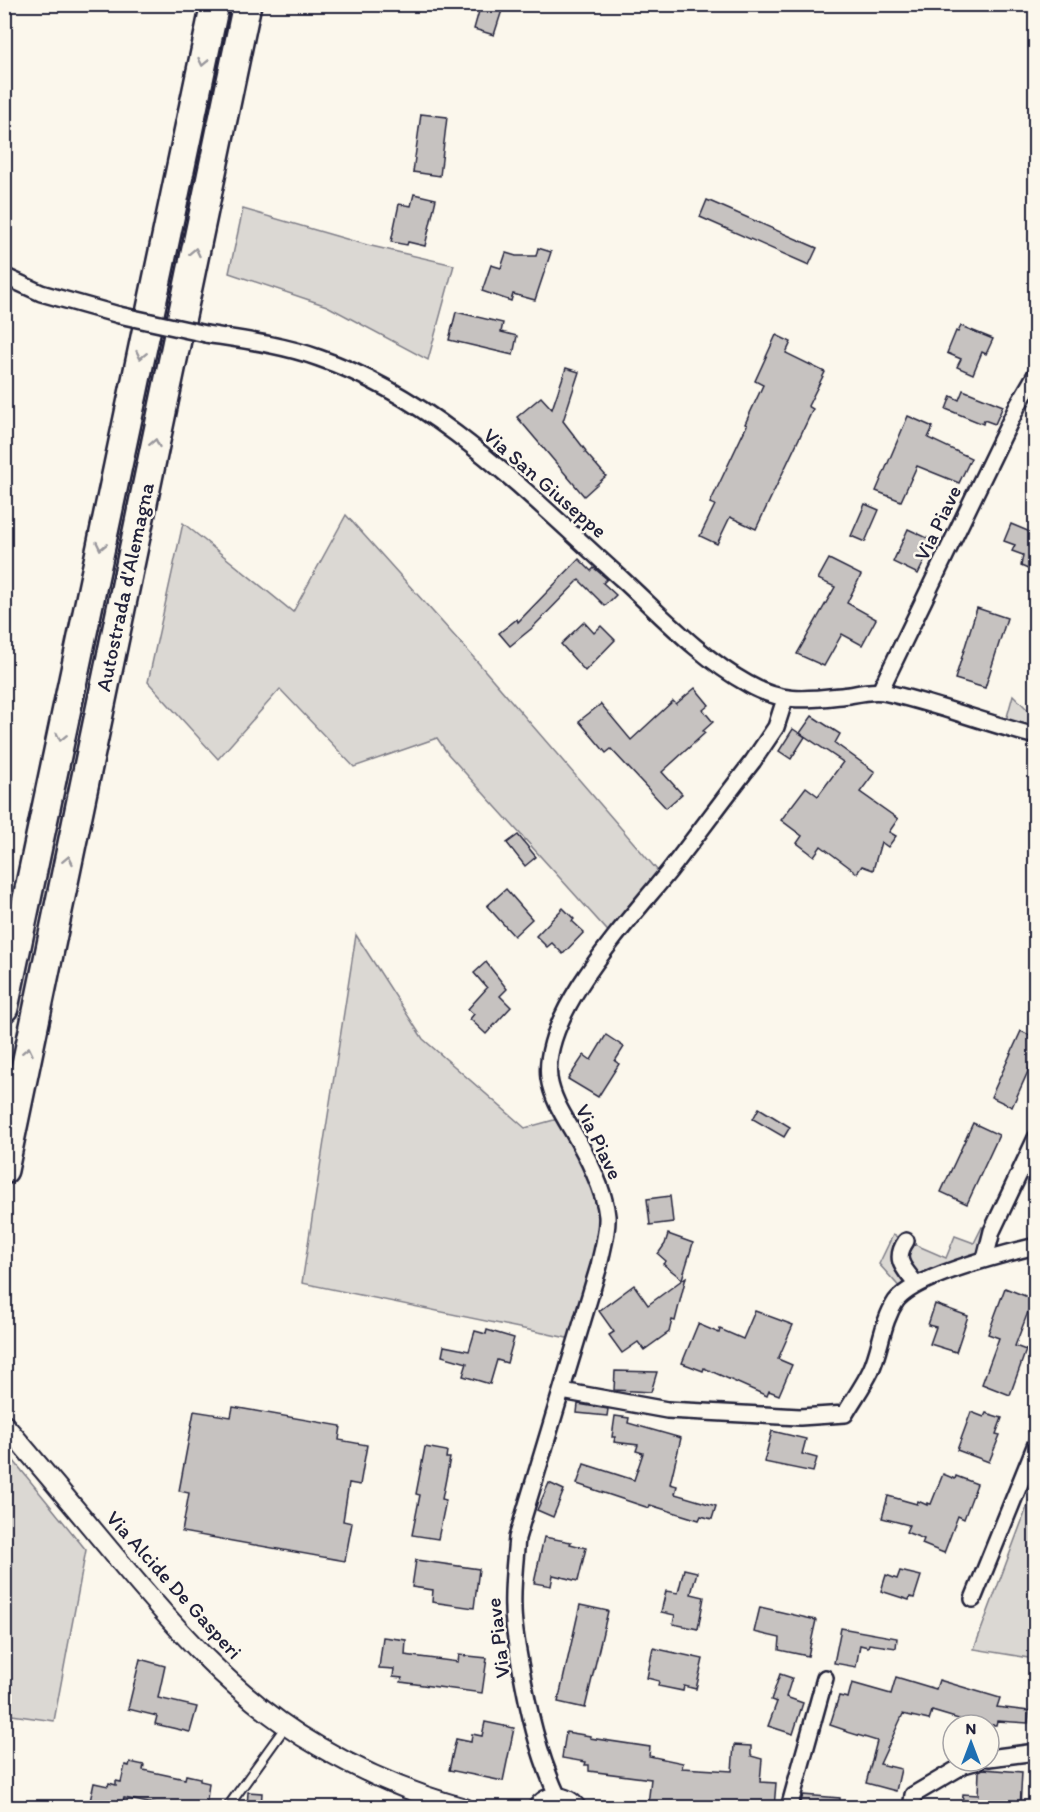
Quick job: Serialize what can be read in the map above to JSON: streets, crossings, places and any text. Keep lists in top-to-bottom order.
{
  "streets": {
    "highway": ["Autostrada d'Alemagna"],
    "street": ["Via San Giuseppe", "Via Piave", "Via Alcide De Gasperi"]
  },
  "crossings": [
    ["Via San Giuseppe", "Via Piave"]
  ],
  "north": "top"
}
